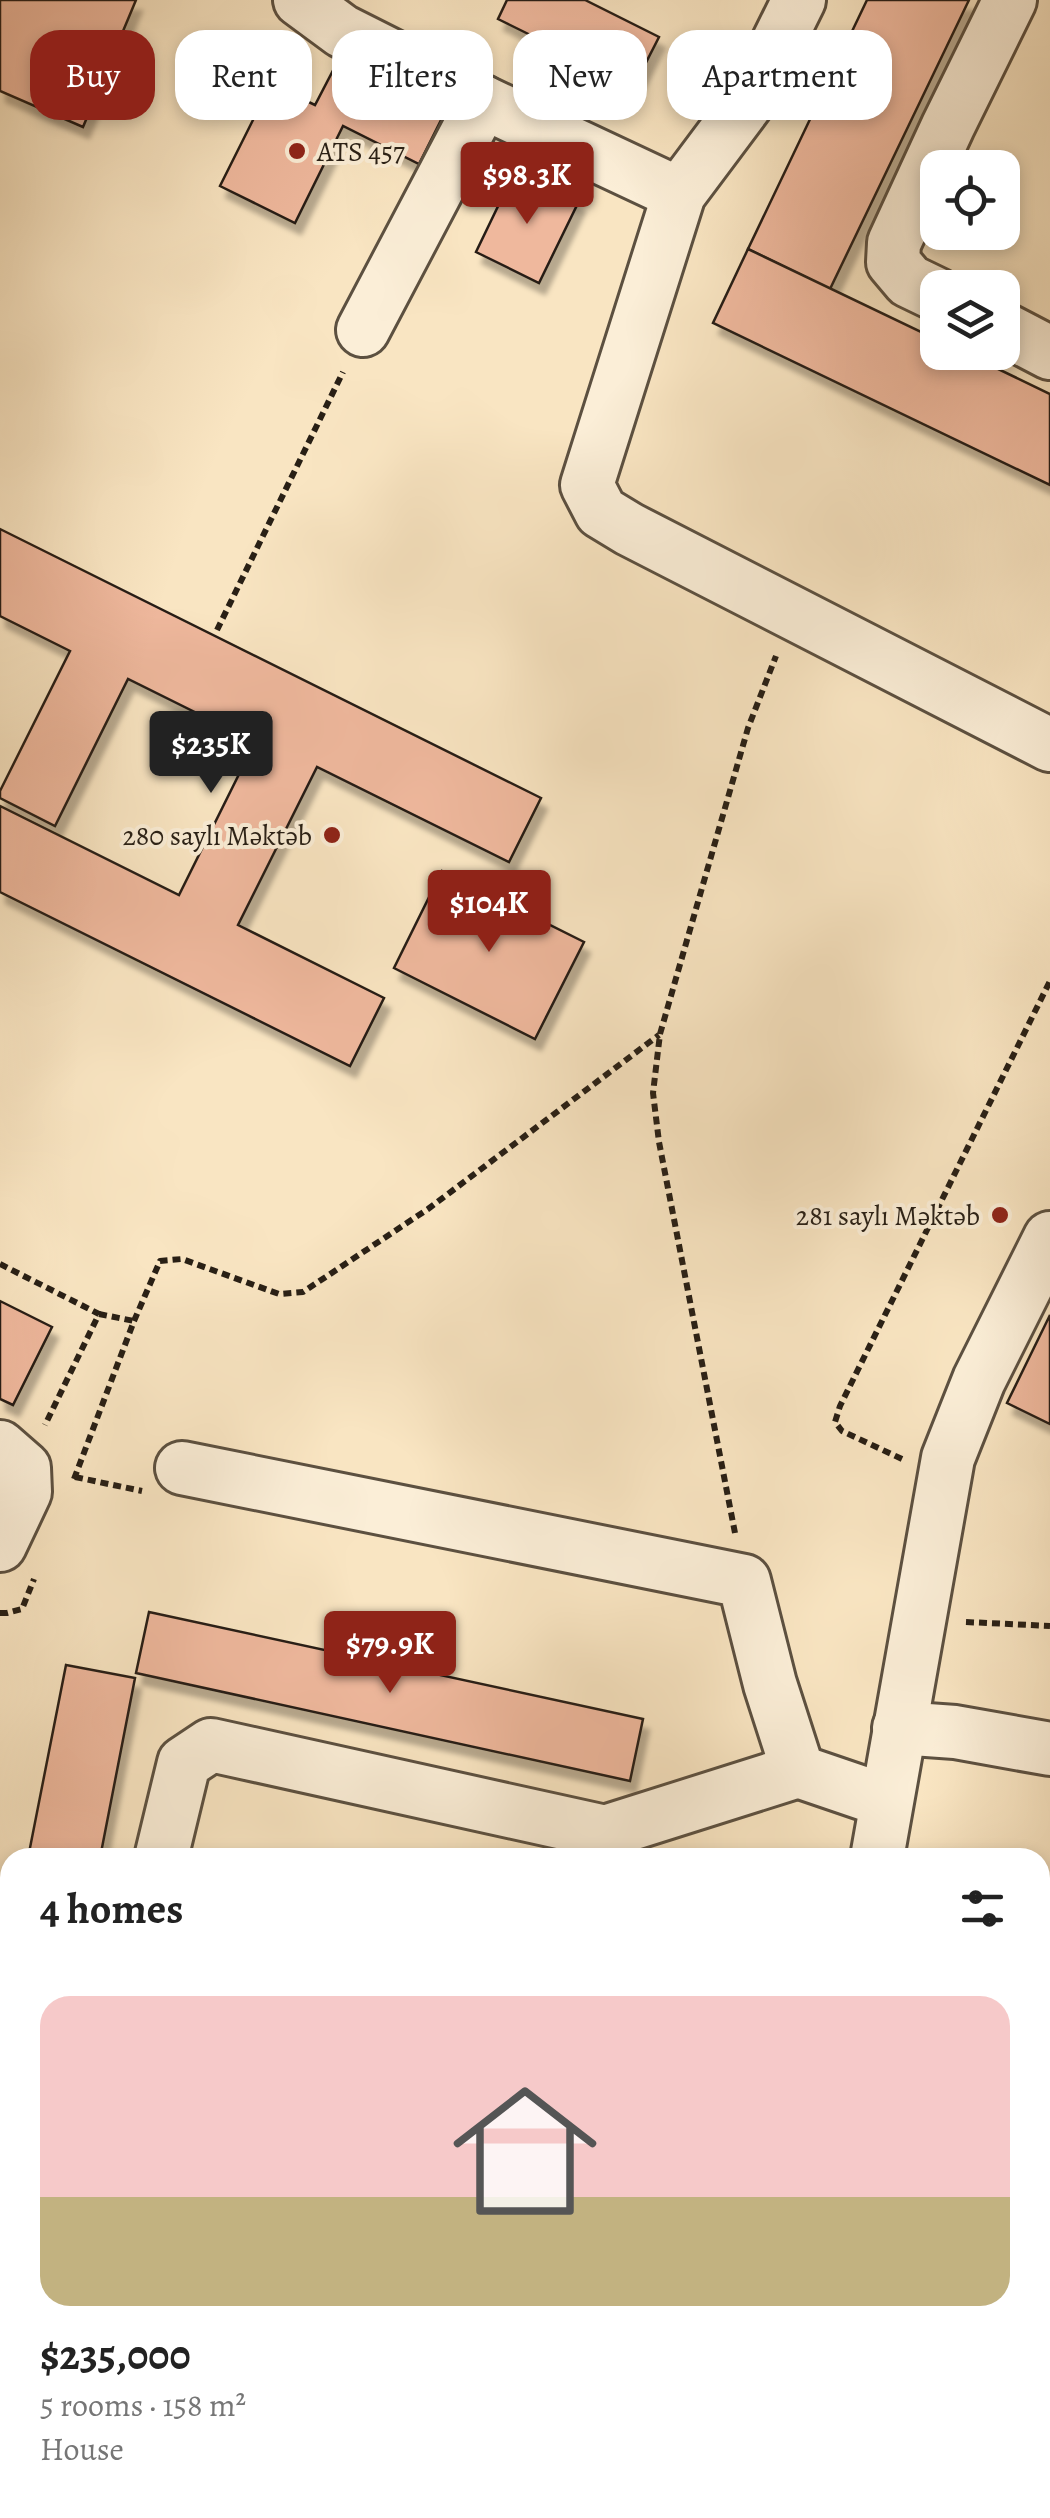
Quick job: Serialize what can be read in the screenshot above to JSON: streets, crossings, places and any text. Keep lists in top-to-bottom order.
{
  "places": ["ATS 457", "280 saylı Məktəb", "281 saylı Məktəb"],
  "page": {
    "chip": [
      "Buy",
      "Rent",
      "Filters",
      "New",
      "Apartment"
    ],
    "price": [
      "$98.3K",
      "$235K",
      "$104K",
      "$79.9K"
    ],
    "heading": "4 homes",
    "list": [
      {
        "name": "$235,000",
        "note": "5 rooms · 158 m² · House"
      }
    ]
  }
}
